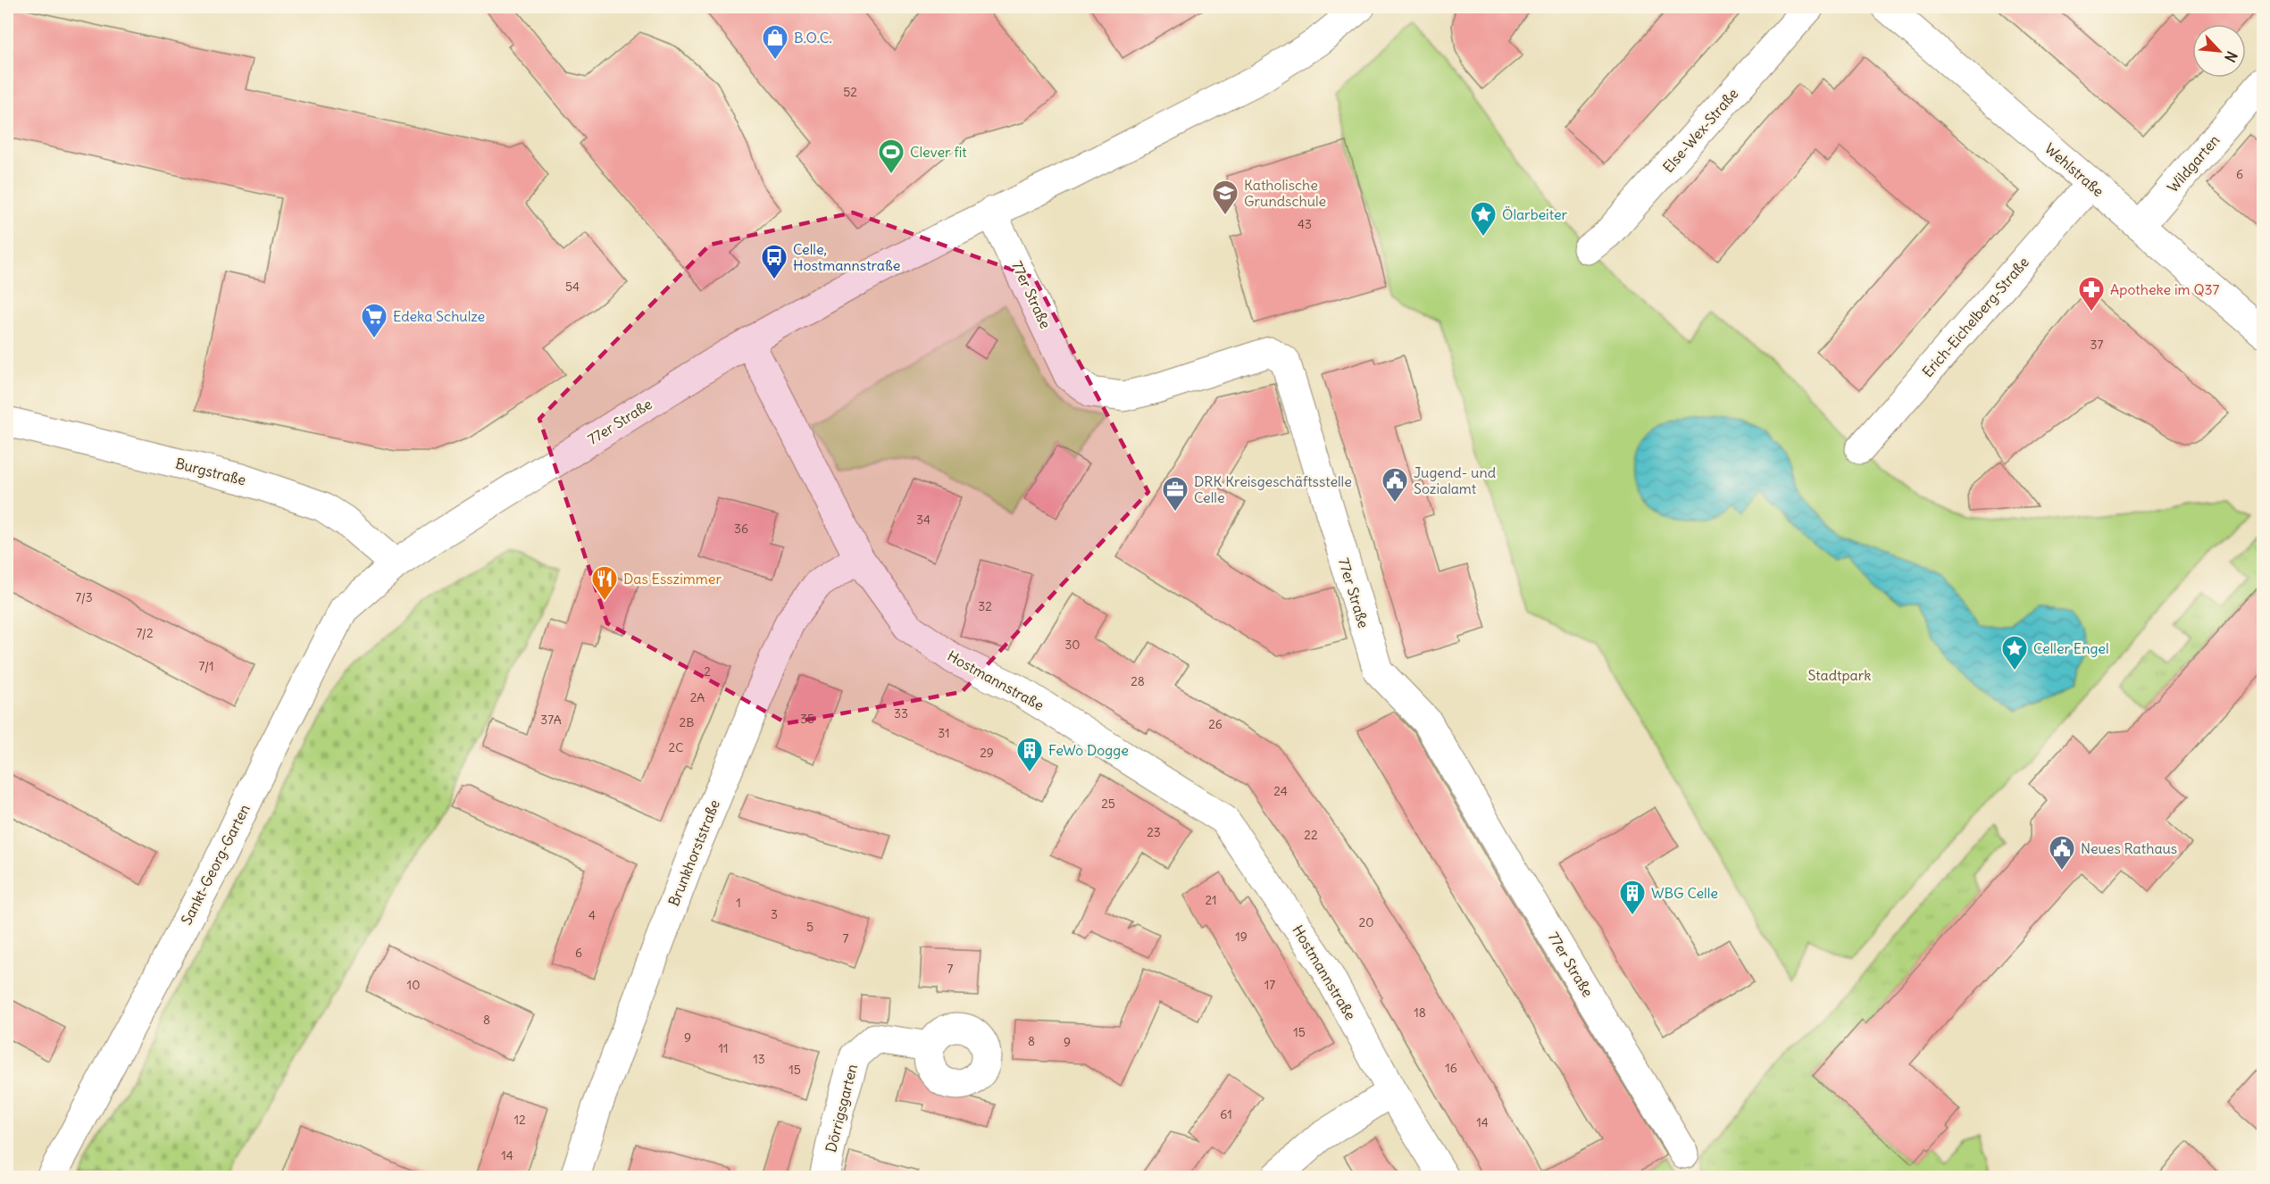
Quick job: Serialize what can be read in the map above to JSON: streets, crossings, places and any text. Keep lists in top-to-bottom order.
{
  "streets": {
    "street": [
      "Else-Wex-Straße",
      "Wildgarten",
      "Wehlstraße",
      "77er Straße",
      "Erich-Eichelberg-Straße",
      "Burgstraße",
      "Hostmannstraße",
      "Brunkhorststraße",
      "Sankt-Georg-Garten",
      "Dörrigsgarten"
    ]
  },
  "crossings": [
    ["Wildgarten", "Wehlstraße"],
    ["Wehlstraße", "Erich-Eichelberg-Straße"],
    ["77er Straße", "Burgstraße"],
    ["77er Straße", "Hostmannstraße"],
    ["77er Straße", "Sankt-Georg-Garten"],
    ["Burgstraße", "Sankt-Georg-Garten"],
    ["Hostmannstraße", "Brunkhorststraße"]
  ],
  "parks": ["Stadtpark"],
  "places": {
    "shop": ["B.O.C."],
    "sports": ["Clever fit"],
    "school or university": ["Katholische Grundschule"],
    "place": ["Ölarbeiter", "Celler Engel"],
    "bus stop": ["Celle, Hostmannstraße"],
    "pharmacy": ["Apotheke im Q37"],
    "supermarket": ["Edeka Schulze"],
    "public building": ["Jugend- und Sozialamt", "Neues Rathaus"],
    "office": ["DRK Kreisgeschäftsstelle Celle"],
    "restaurant": ["Das Esszimmer"],
    "building": ["FeWo Dogge", "WBG Celle"]
  },
  "house_numbers": [
    "52",
    "6",
    "43",
    "54",
    "37",
    "34",
    "36",
    "7/3",
    "32",
    "7/2",
    "30",
    "7/1",
    "2",
    "28",
    "2A",
    "33",
    "35",
    "37A",
    "2B",
    "26",
    "31",
    "2C",
    "29",
    "24",
    "25",
    "23",
    "22",
    "21",
    "1",
    "3",
    "4",
    "20",
    "5",
    "19",
    "7",
    "6",
    "7",
    "10",
    "17",
    "18",
    "8",
    "15",
    "9",
    "8",
    "9",
    "11",
    "13",
    "16",
    "15",
    "61",
    "12",
    "14",
    "14"
  ],
  "north": "bottom right"
}
